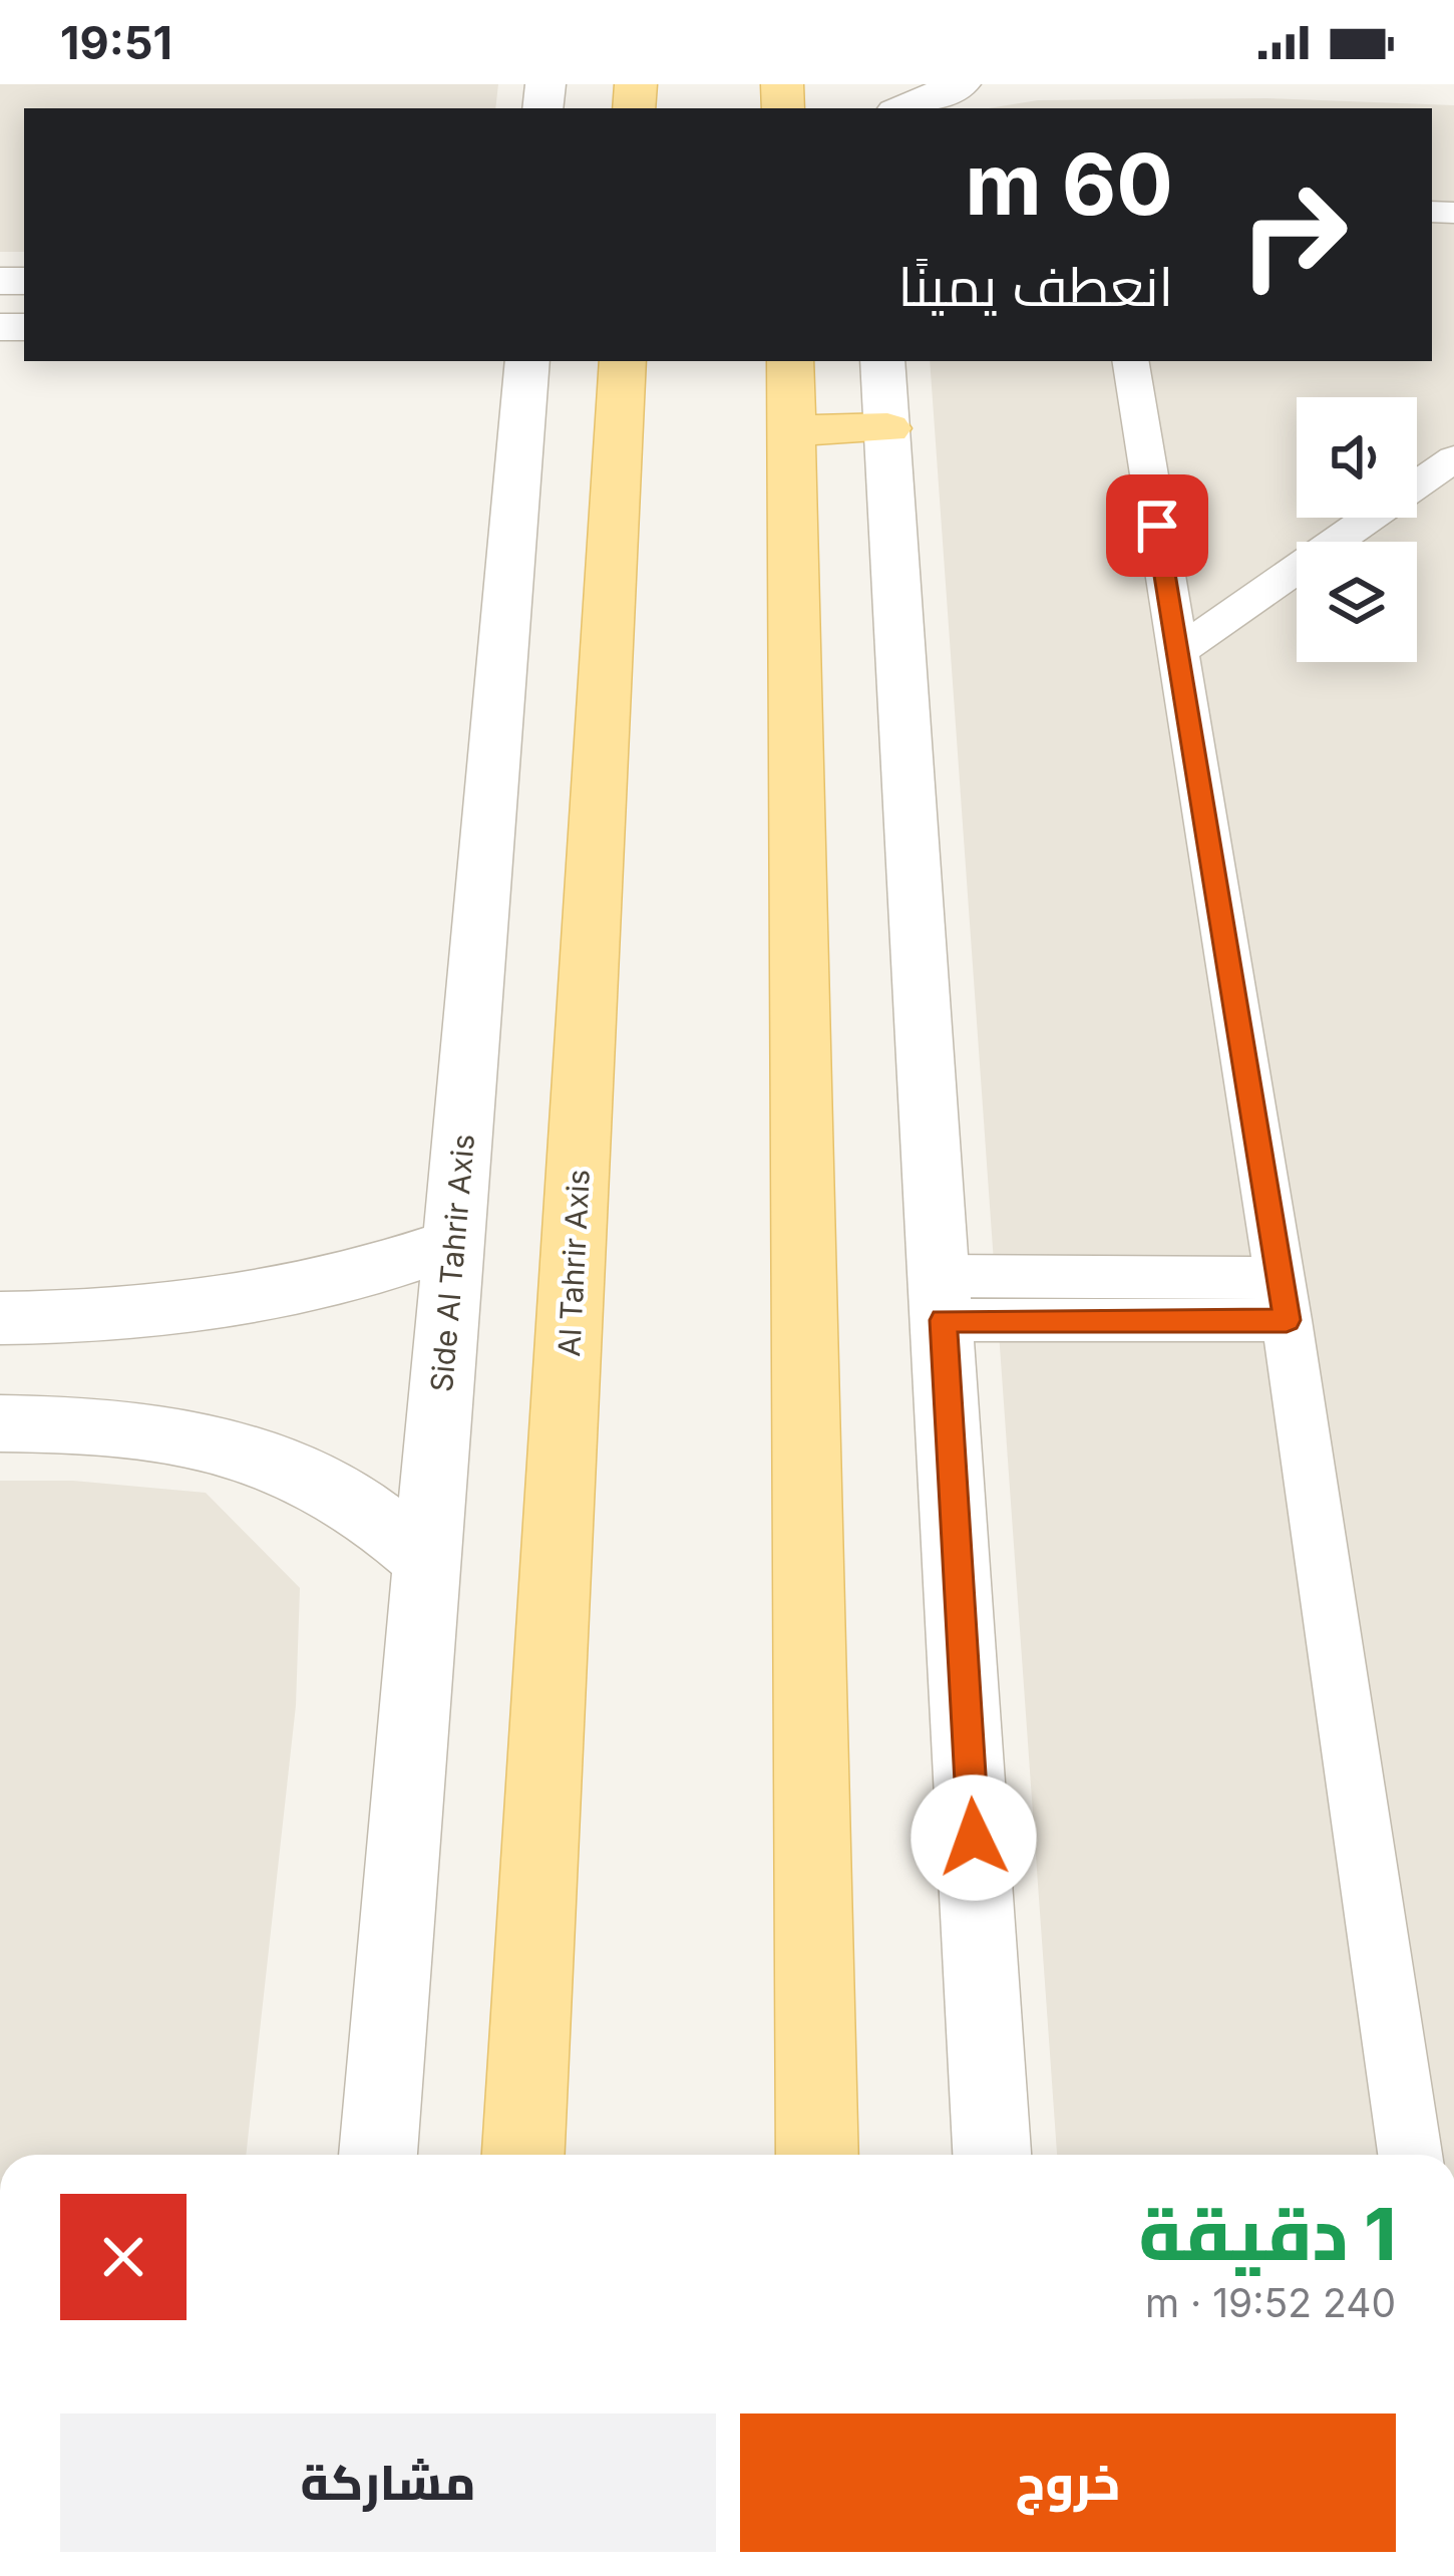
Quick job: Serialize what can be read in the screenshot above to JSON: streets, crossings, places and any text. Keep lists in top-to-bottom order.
{
  "streets": {
    "main road": ["Al Tahrir Axis"],
    "street": ["Side Al Tahrir Axis"]
  },
  "page": {
    "status": "19:51",
    "turn": ["60 m", "انعطف يمينًا"],
    "heading": ["1 دقيقة", "240 m · 19:52"],
    "buttons": ["خروج", "مشاركة"]
  }
}
